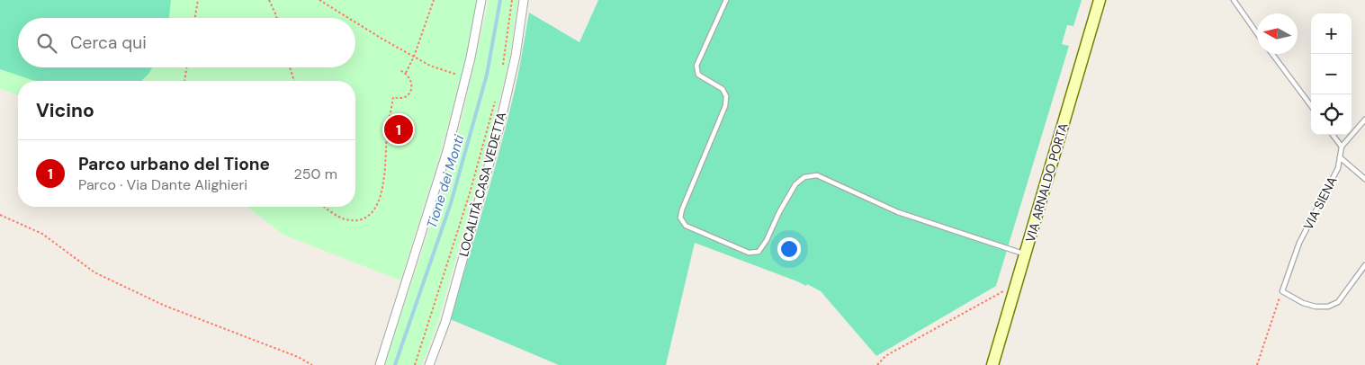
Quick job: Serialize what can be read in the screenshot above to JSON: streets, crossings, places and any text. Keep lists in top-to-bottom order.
{
  "streets": {
    "street": ["VIA ARNALDO PORTA", "LOCALITÀ CASA VEDETTA"],
    "lane": ["VIA SIENA"]
  },
  "water": ["Tione dei Monti"],
  "north": "left",
  "page": {
    "map_buttons": ["+", "−"],
    "search": "Cerca qui",
    "heading": "Vicino",
    "pins": "1",
    "list": [
      {
        "mark": "1",
        "name": "Parco urbano del Tione",
        "note": "Parco · Via Dante Alighieri",
        "value": "250 m"
      }
    ]
  }
}
